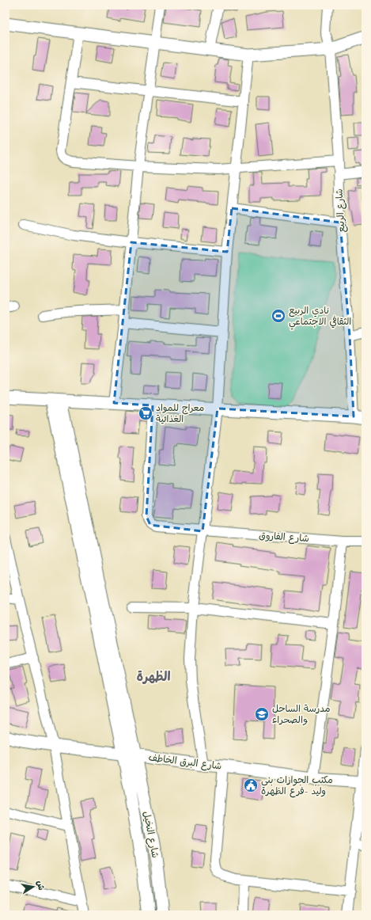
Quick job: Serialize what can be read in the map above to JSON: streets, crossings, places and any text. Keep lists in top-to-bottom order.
{
  "streets": {
    "main road": ["شارع البرق الخاطف", "شارع النخيل"],
    "street": ["شارع الربيع", "شارع الفاروق"]
  },
  "crossings": [
    ["شارع البرق الخاطف", "شارع النخيل"]
  ],
  "districts": ["الظهرة"],
  "places": {
    "sports": ["نادي الربيع الثقافي الاجتماعي"],
    "supermarket": ["معراج للمواد الغذائية"],
    "school or university": ["مدرسة الساحل والصحراء"],
    "public building": ["مكتب الجوازات بني وليد -فرع الظهرة"]
  },
  "north": "right"
}
